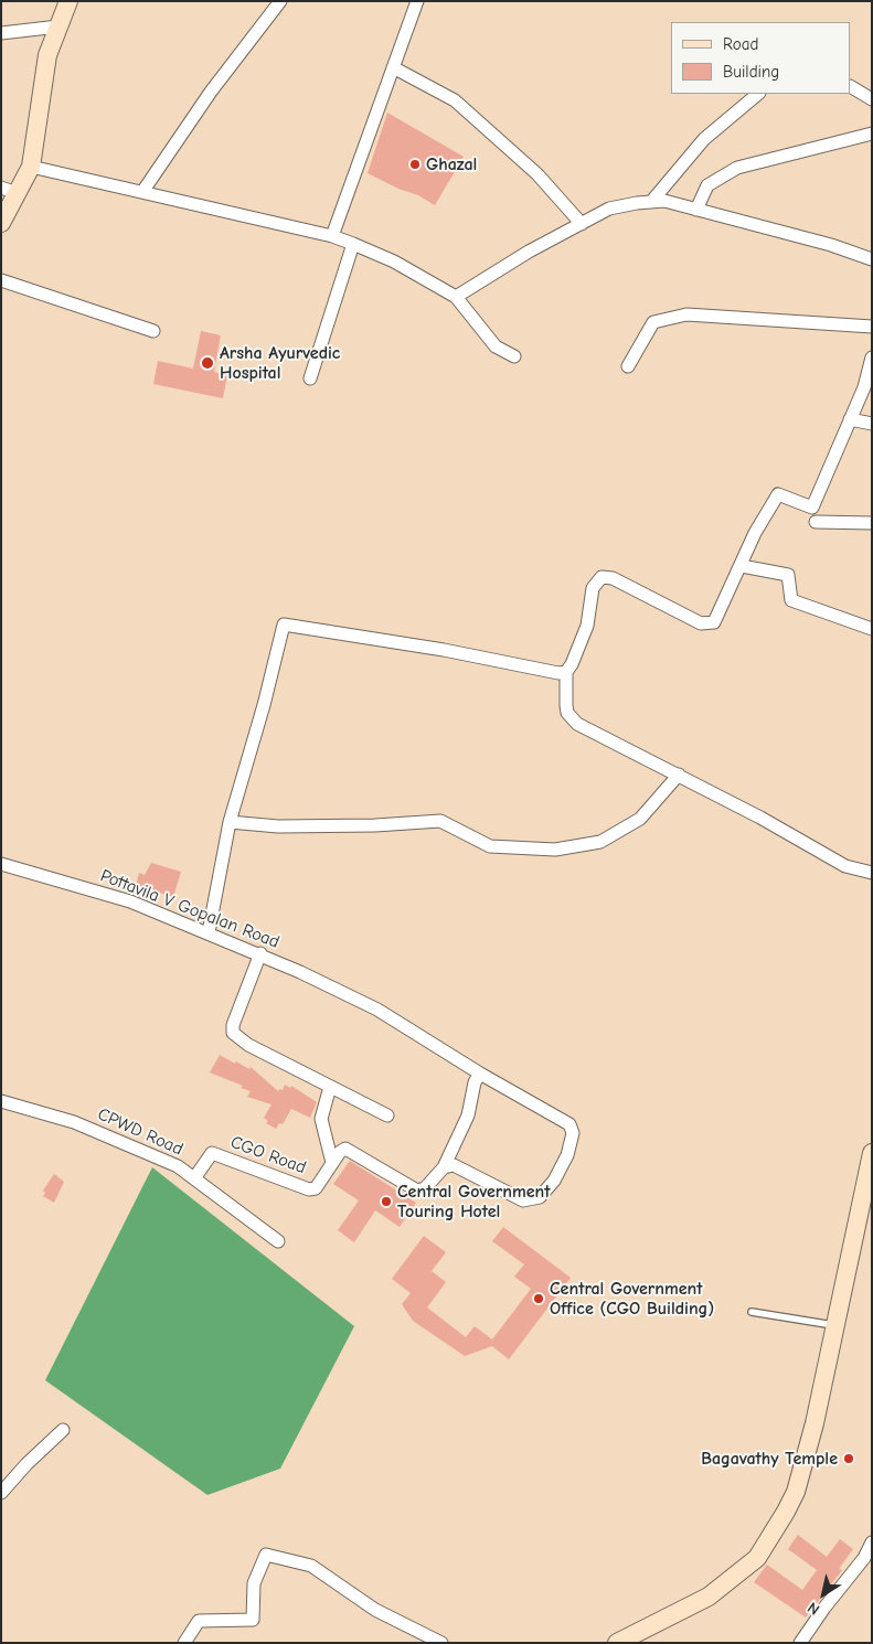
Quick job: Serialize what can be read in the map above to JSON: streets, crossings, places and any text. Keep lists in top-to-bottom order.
{
  "streets": {
    "street": ["Pottavila V Gopalan Road", "CPWD Road", "CGO Road"]
  },
  "crossings": [
    ["Pottavila V Gopalan Road", "CGO Road"],
    ["CPWD Road", "CGO Road"]
  ],
  "places": [
    "Ghazal",
    "Arsha Ayurvedic Hospital",
    "Central Government Touring Hotel",
    "Central Government Office (CGO Building)",
    "Bagavathy Temple"
  ],
  "legend": ["Road", "Building"],
  "north": "bottom left"
}
